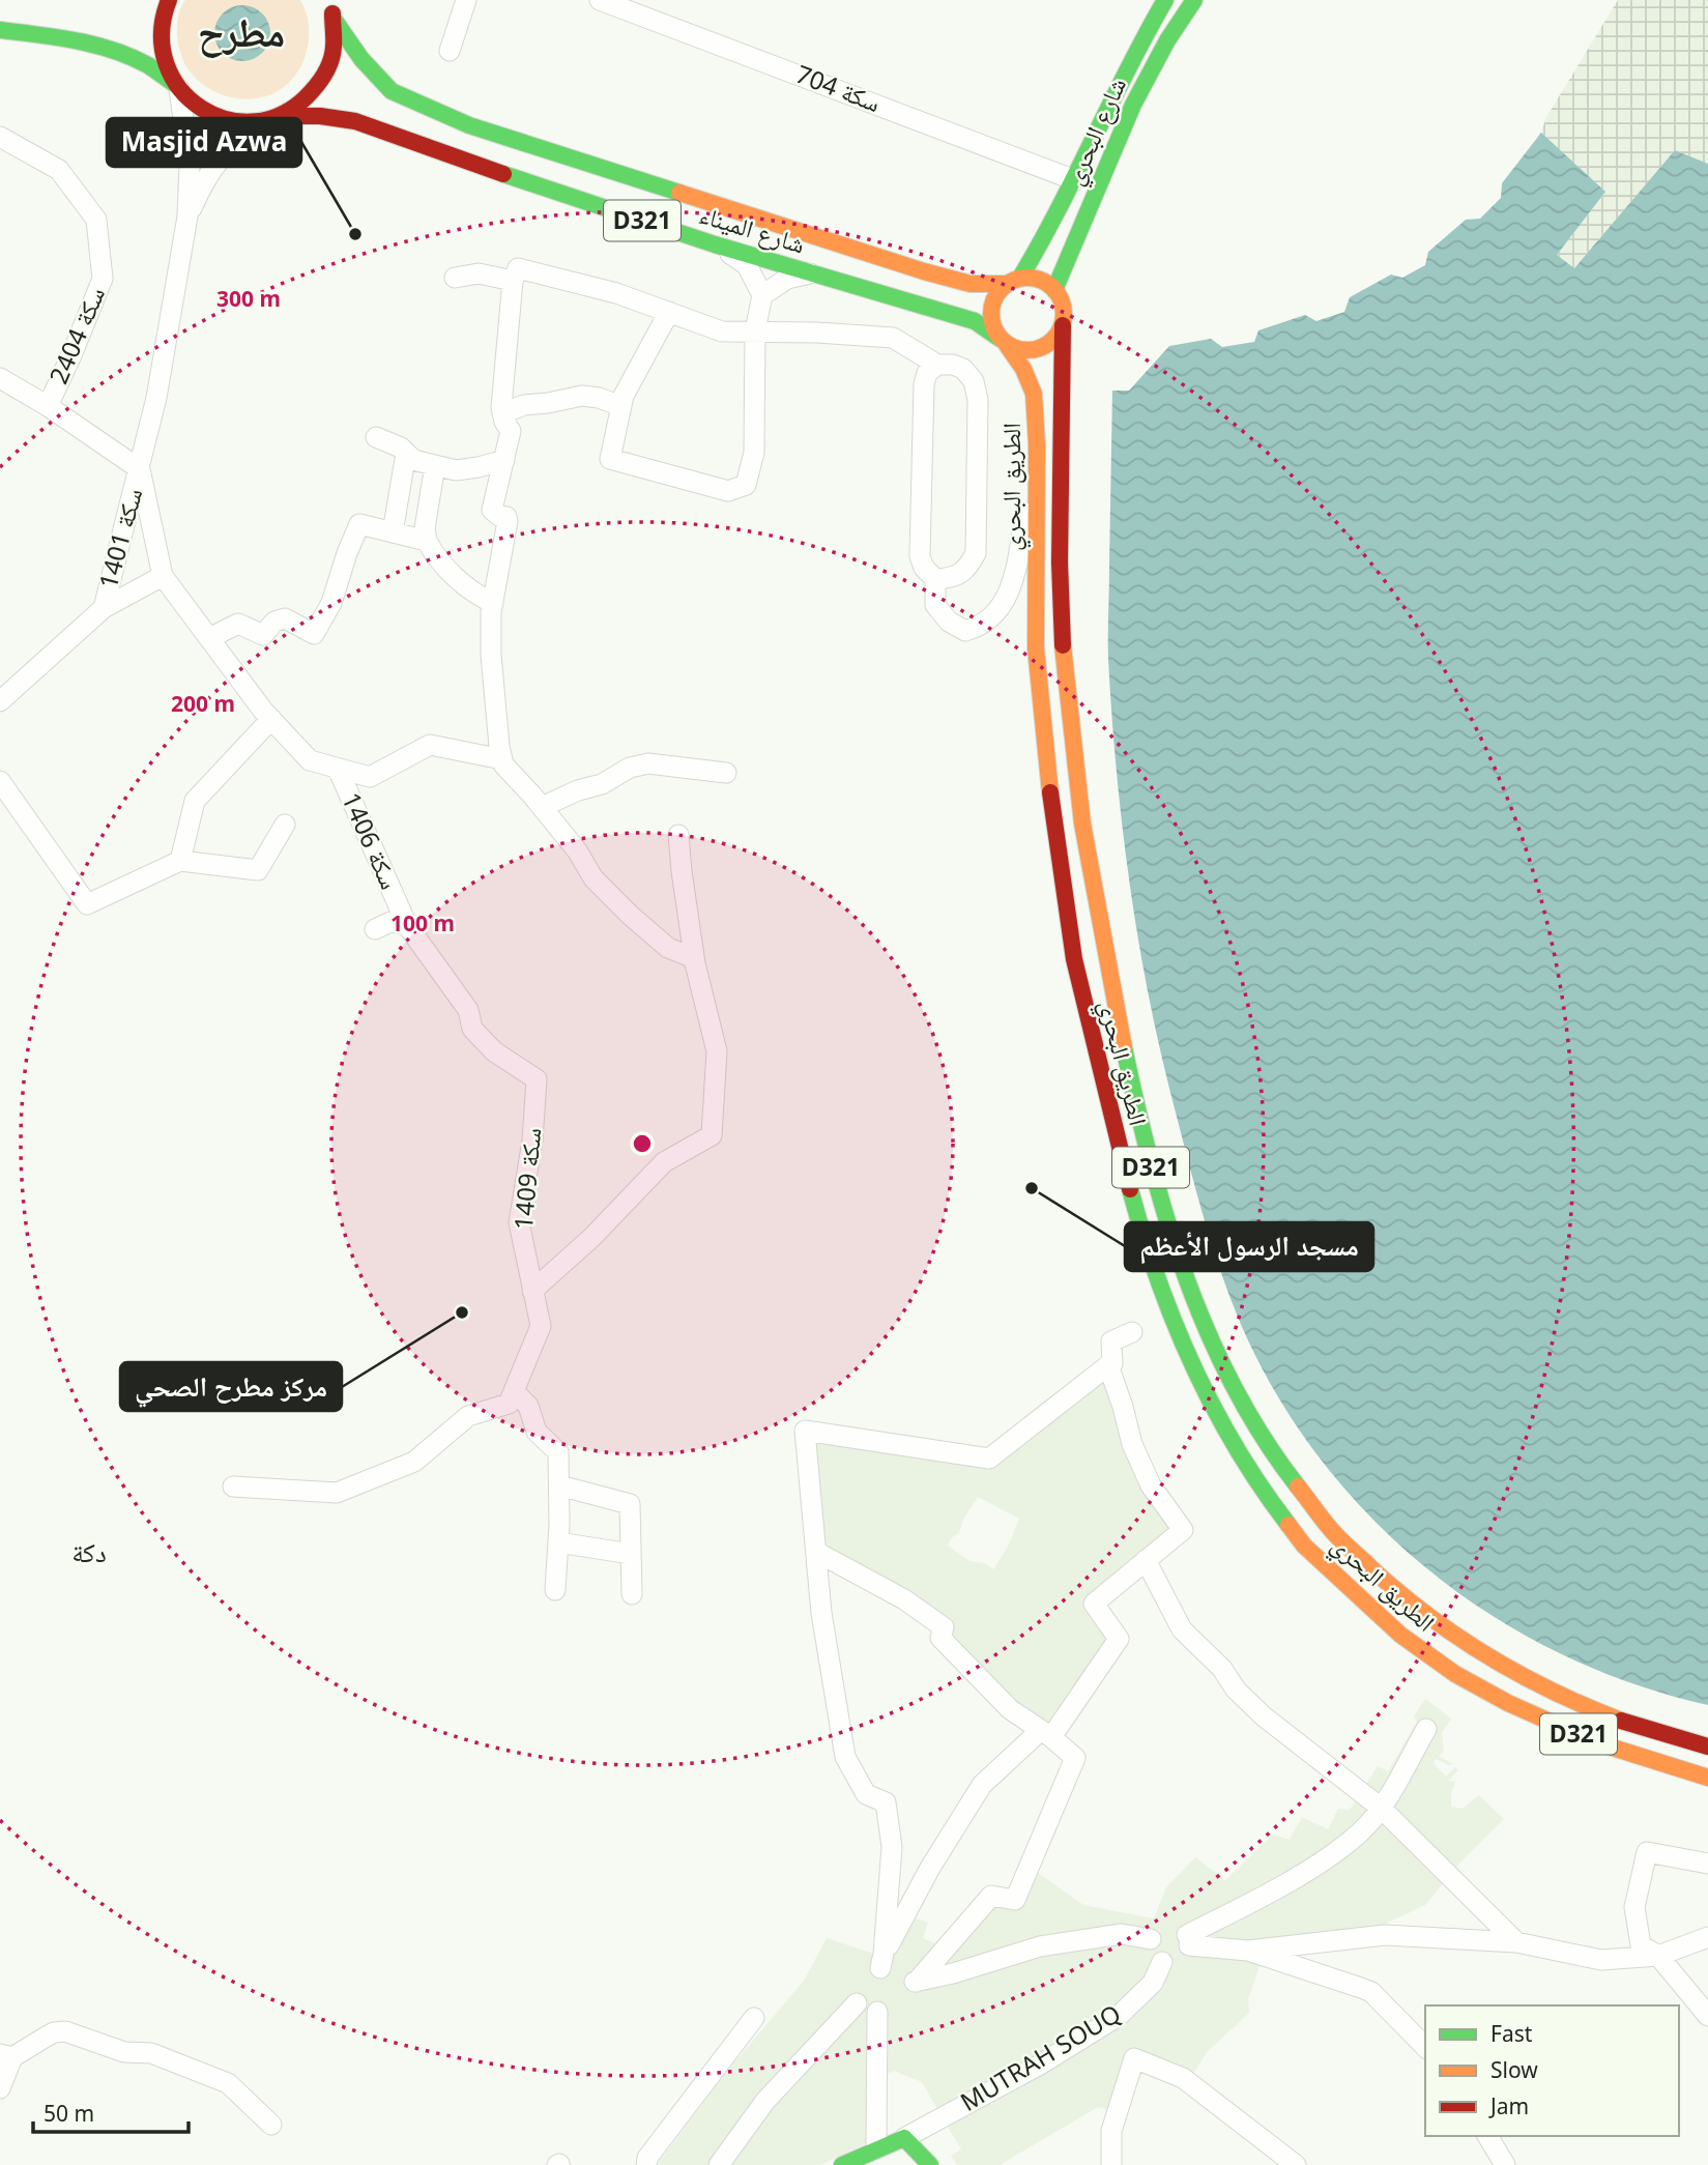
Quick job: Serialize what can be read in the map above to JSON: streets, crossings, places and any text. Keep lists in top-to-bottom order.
{
  "streets": {
    "main road": [
      "شارع البحري",
      "D321",
      "شارع الميناء",
      "الطريق البحري"
    ],
    "street": [
      "سكة 704",
      "سكة 2404",
      "1401 سكة",
      "1406 سكة",
      "1409 سكة",
      "MUTRAH SOUQ"
    ]
  },
  "crossings": [
    ["سكة 704", "شارع البحري"],
    ["شارع البحري", "D321"],
    ["شارع البحري", "شارع الميناء"],
    ["شارع البحري", "الطريق البحري"],
    ["D321", "شارع الميناء"],
    ["D321", "الطريق البحري"],
    ["شارع الميناء", "الطريق البحري"],
    ["1406 سكة", "1409 سكة"]
  ],
  "districts": ["مطرح", "دكة"],
  "places": ["Masjid Azwa", "مسجد الرسول الأعظم", "مركز مطرح الصحي"],
  "legend": ["Fast", "Slow", "Jam"],
  "scale_bar": "50 m",
  "rings": ["300 m", "200 m", "100 m"]
}
